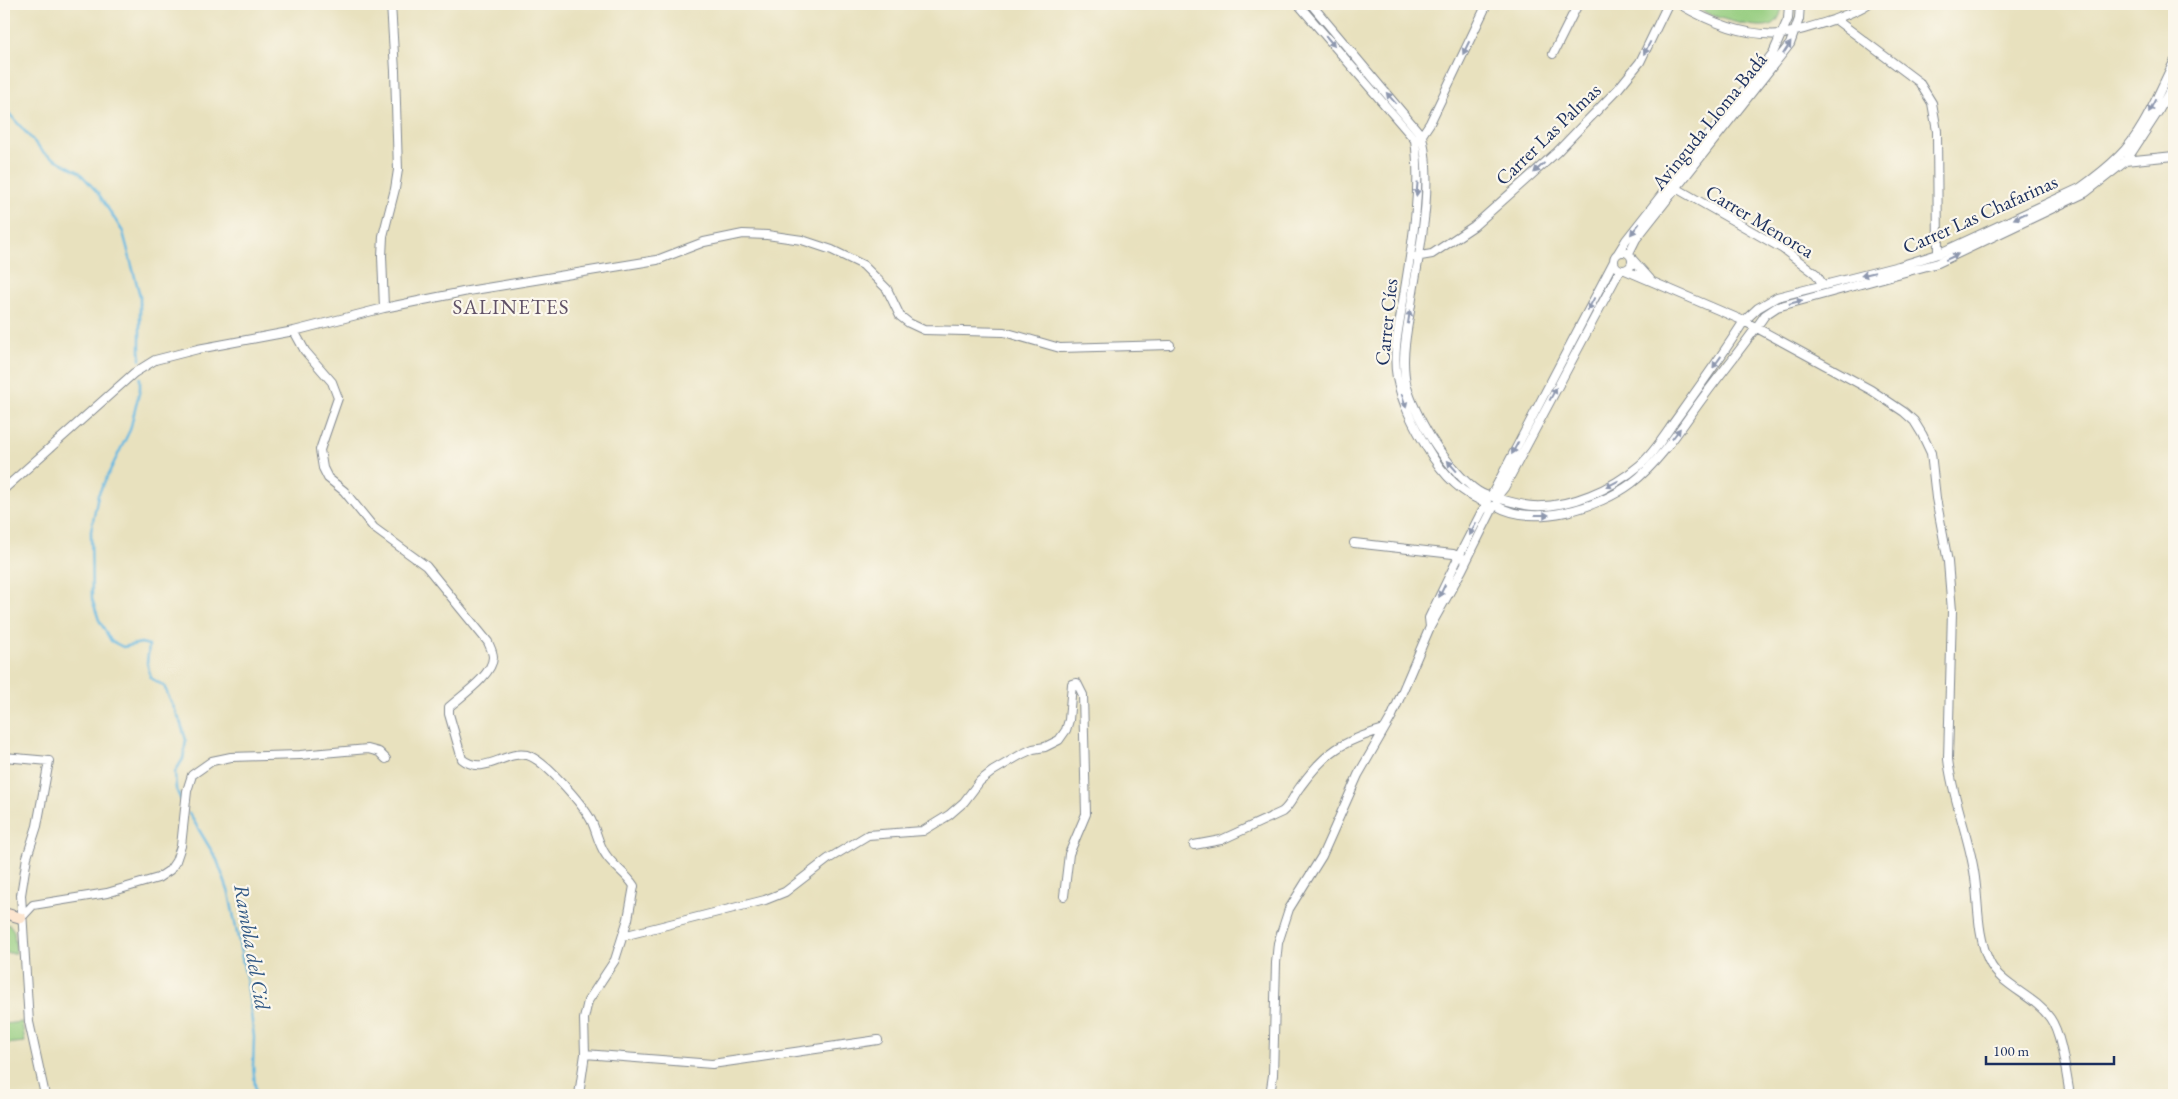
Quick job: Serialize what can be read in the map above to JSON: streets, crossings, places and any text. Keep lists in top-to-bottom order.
{
  "streets": {
    "street": [
      "Avinguda Lloma Badá",
      "Carrer Las Palmas",
      "Carrer Las Chafarinas",
      "Carrer Menorca",
      "Carrer Cíes"
    ]
  },
  "crossings": [
    ["Avinguda Lloma Badá", "Carrer Menorca"],
    ["Carrer Las Palmas", "Carrer Cíes"],
    ["Carrer Las Chafarinas", "Carrer Menorca"],
    ["Carrer Las Chafarinas", "Carrer Cíes"]
  ],
  "one_way": ["Carrer Las Palmas"],
  "districts": ["SALINETES"],
  "water": ["Rambla del Cid"],
  "scale_bar": "100 m"
}
